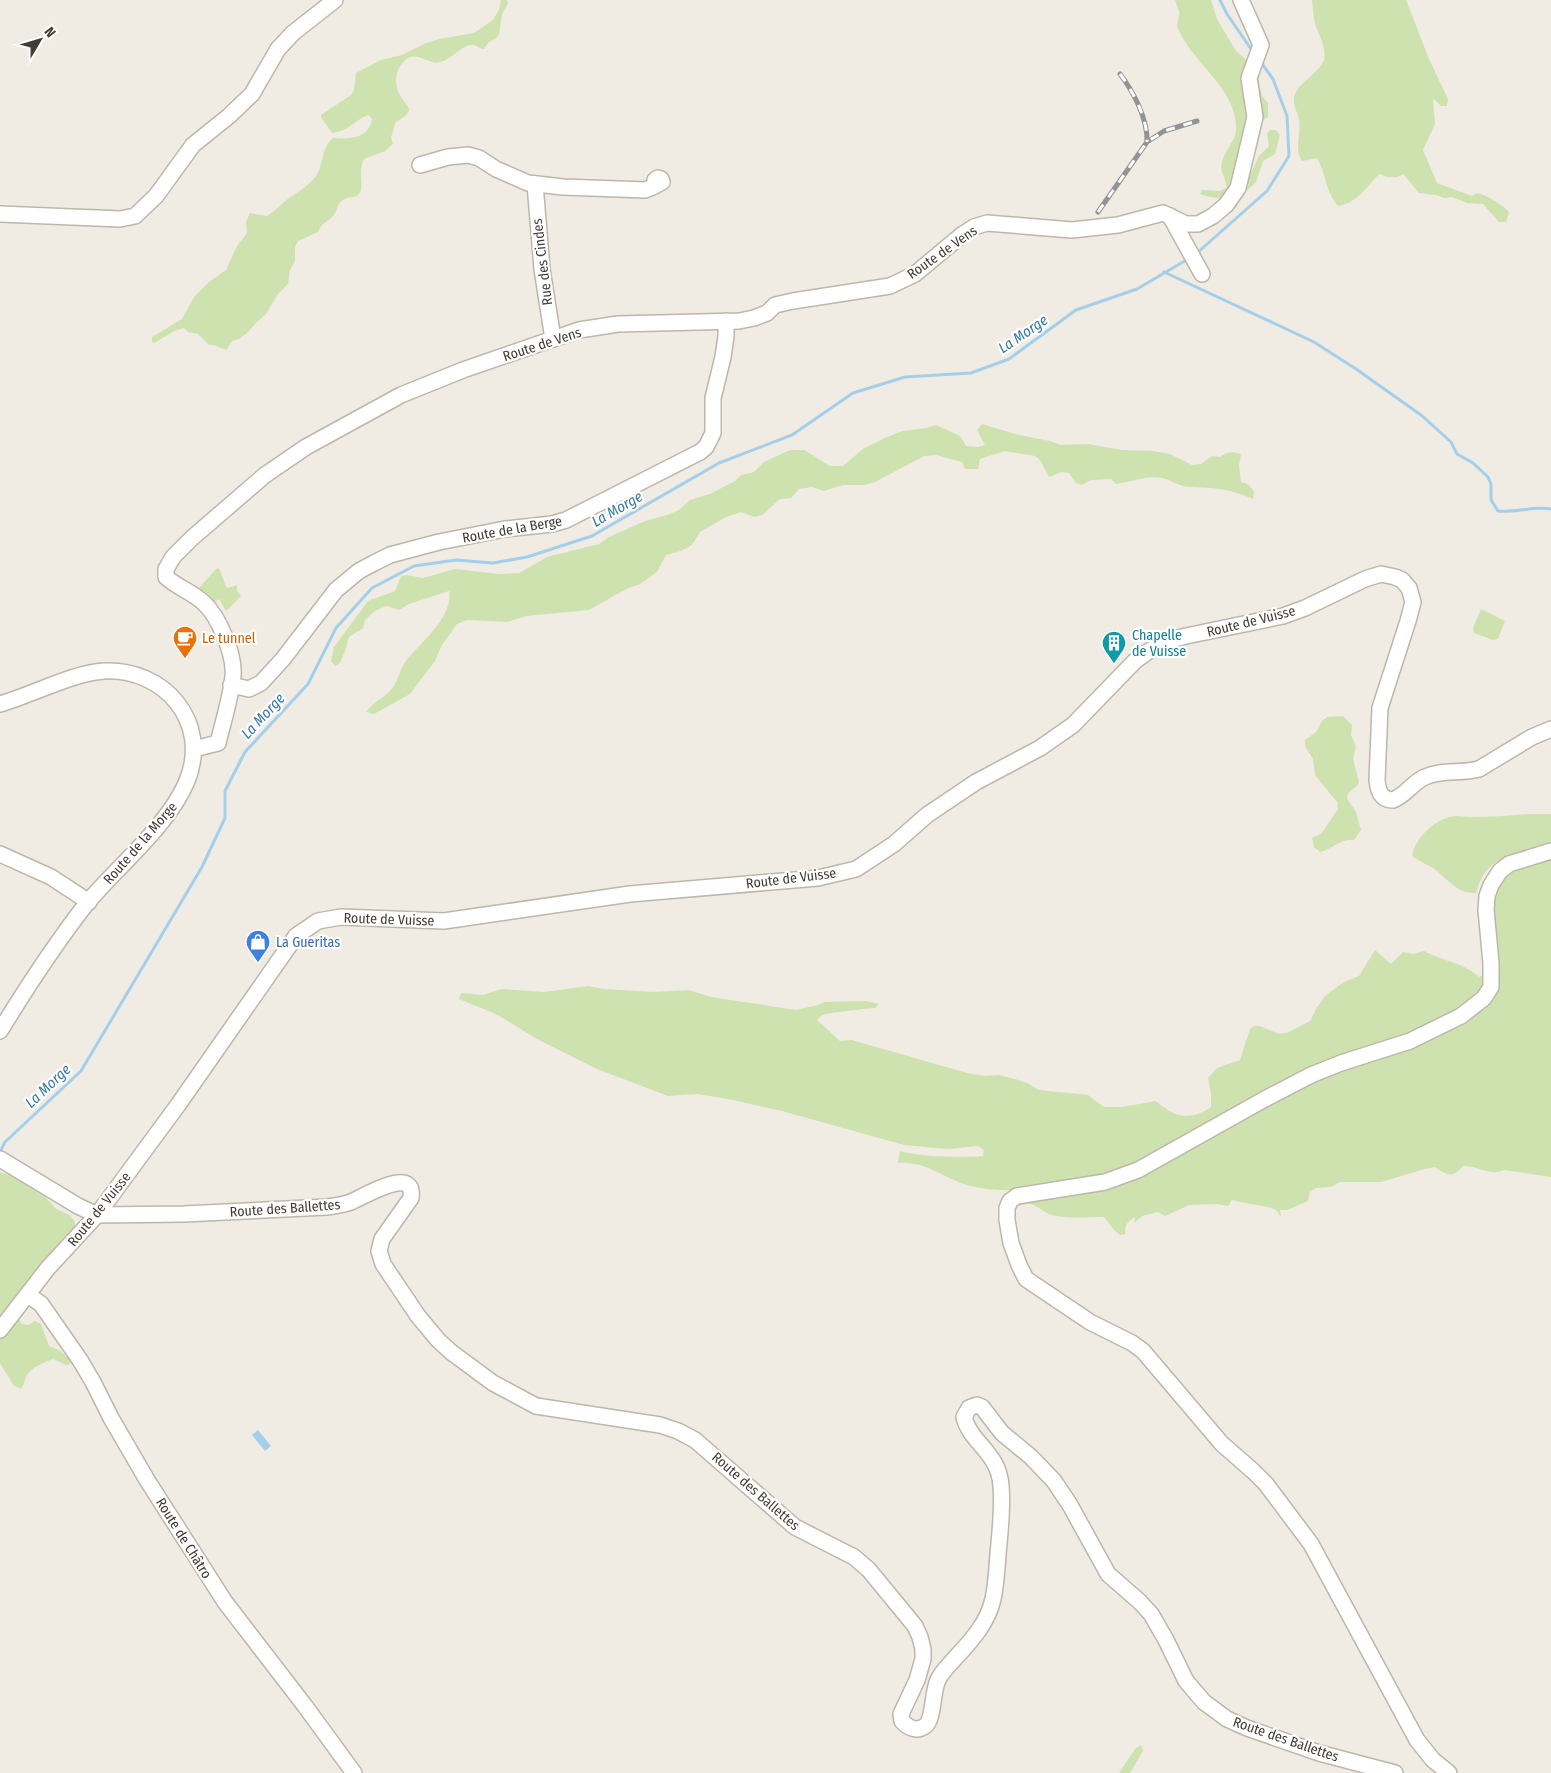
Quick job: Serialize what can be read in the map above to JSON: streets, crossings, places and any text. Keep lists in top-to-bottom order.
{
  "streets": {
    "street": [
      "Route de Vens",
      "Rue des Cindes",
      "Route de la Berge",
      "Route de Vuisse",
      "Route de la Morge",
      "Route des Ballettes",
      "Route de Châtro"
    ]
  },
  "crossings": [
    ["Route de Vens", "Rue des Cindes"],
    ["Route de Vens", "Route de la Berge"],
    ["Route de Vuisse", "Route des Ballettes"],
    ["Route de Vuisse", "Route de Châtro"]
  ],
  "water": ["La Morge"],
  "places": {
    "cafe": ["Le tunnel"],
    "building": ["Chapelle de Vuisse"],
    "shop": ["La Gueritas"]
  },
  "north": "top right"
}
